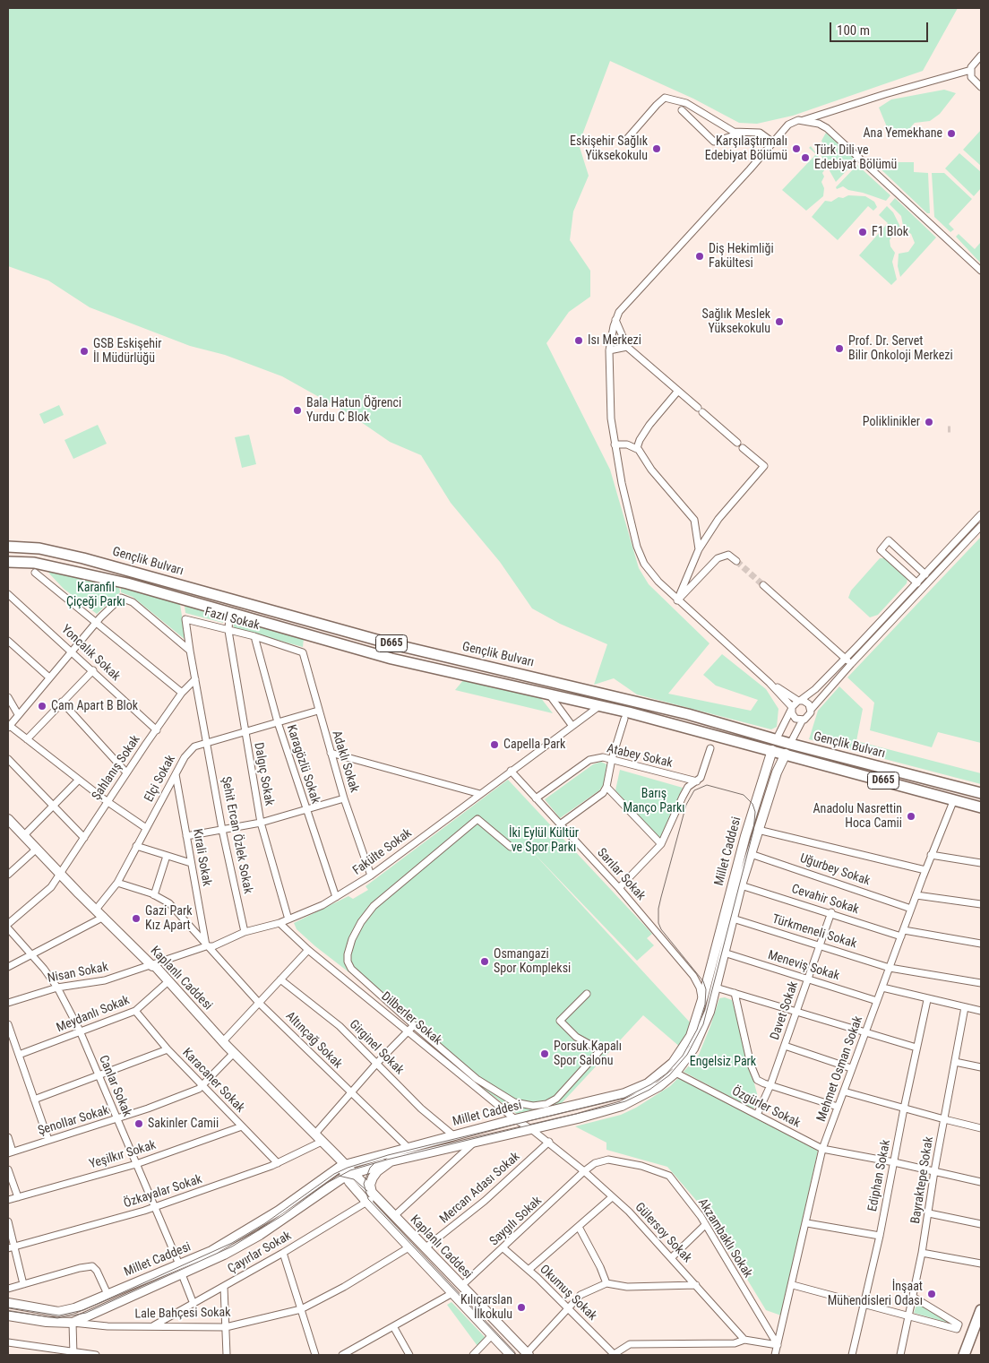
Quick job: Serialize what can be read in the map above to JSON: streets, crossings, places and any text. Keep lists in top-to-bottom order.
{
  "streets": {
    "main road": [
      "Gençlik Bulvarı",
      "D665",
      "Millet Caddesi",
      "Kaplanlı Caddesi"
    ],
    "street": [
      "Fazıl Sokak",
      "Yoncalık Sokak",
      "Atabey Sokak",
      "Adaklı Sokak",
      "Karagözlü Sokak",
      "Şahlanış Sokak",
      "Dalgıç Sokak",
      "Elçi Sokak",
      "Şehit Ercan Özlek Sokak",
      "Fakülte Sokak",
      "Kırali Sokak",
      "Uğurbey Sokak",
      "Sarılar Sokak",
      "Cevahir Sokak",
      "Türkmeneli Sokak",
      "Meneviş Sokak",
      "Nisan Sokak",
      "Davet Sokak",
      "Meydanlı Sokak",
      "Dilberler Sokak",
      "Altınçağ Sokak",
      "Girginel Sokak",
      "Mehmet Osman Sokak",
      "Karacaner Sokak",
      "Canlar Sokak",
      "Özgürler Sokak",
      "Şenollar Sokak",
      "Yeşilkır Sokak",
      "Ediphan Sokak",
      "Bayraktepe Sokak",
      "Mercan Adası Sokak",
      "Özkayalar Sokak",
      "Saygılı Sokak",
      "Gülersoy Sokak",
      "Akzambaklı Sokak",
      "Çayırlar Sokak",
      "Okumuş Sokak",
      "Lale Bahçesi Sokak"
    ]
  },
  "crossings": [
    ["Gençlik Bulvarı", "Dalgıç Sokak"],
    ["Gençlik Bulvarı", "Millet Caddesi"],
    ["Gençlik Bulvarı", "Fakülte Sokak"],
    ["Gençlik Bulvarı", "Mehmet Osman Sokak"],
    ["Fazıl Sokak", "Adaklı Sokak"],
    ["Fazıl Sokak", "Karagözlü Sokak"],
    ["Fazıl Sokak", "Dalgıç Sokak"],
    ["Yoncalık Sokak", "Şahlanış Sokak"],
    ["Atabey Sokak", "Sarılar Sokak"],
    ["Adaklı Sokak", "Elçi Sokak"],
    ["Adaklı Sokak", "Fakülte Sokak"],
    ["Karagözlü Sokak", "Elçi Sokak"],
    ["Karagözlü Sokak", "Fakülte Sokak"],
    ["Şahlanış Sokak", "Kaplanlı Caddesi"],
    ["Dalgıç Sokak", "Elçi Sokak"],
    ["Dalgıç Sokak", "Fakülte Sokak"],
    ["Elçi Sokak", "Şehit Ercan Özlek Sokak"],
    ["Elçi Sokak", "Kırali Sokak"],
    ["Elçi Sokak", "Kaplanlı Caddesi"],
    ["Elçi Sokak", "Altınçağ Sokak"],
    ["Şehit Ercan Özlek Sokak", "Fakülte Sokak"],
    ["Millet Caddesi", "Uğurbey Sokak"],
    ["Millet Caddesi", "Sarılar Sokak"],
    ["Millet Caddesi", "Cevahir Sokak"],
    ["Millet Caddesi", "Türkmeneli Sokak"],
    ["Millet Caddesi", "Meneviş Sokak"],
    ["Millet Caddesi", "Kaplanlı Caddesi"],
    ["Millet Caddesi", "Dilberler Sokak"],
    ["Millet Caddesi", "Altınçağ Sokak"],
    ["Millet Caddesi", "Girginel Sokak"],
    ["Millet Caddesi", "Canlar Sokak"],
    ["Millet Caddesi", "Özgürler Sokak"],
    ["Millet Caddesi", "Gülersoy Sokak"],
    ["Millet Caddesi", "Çayırlar Sokak"],
    ["Millet Caddesi", "Lale Bahçesi Sokak"],
    ["Fakülte Sokak", "Kırali Sokak"],
    ["Fakülte Sokak", "Sarılar Sokak"],
    ["Fakülte Sokak", "Nisan Sokak"],
    ["Fakülte Sokak", "Kaplanlı Caddesi"],
    ["Fakülte Sokak", "Dilberler Sokak"],
    ["Fakülte Sokak", "Altınçağ Sokak"],
    ["Kırali Sokak", "Altınçağ Sokak"],
    ["Uğurbey Sokak", "Mehmet Osman Sokak"],
    ["Cevahir Sokak", "Davet Sokak"],
    ["Cevahir Sokak", "Mehmet Osman Sokak"],
    ["Türkmeneli Sokak", "Davet Sokak"],
    ["Türkmeneli Sokak", "Mehmet Osman Sokak"],
    ["Meneviş Sokak", "Davet Sokak"],
    ["Meneviş Sokak", "Mehmet Osman Sokak"],
    ["Nisan Sokak", "Kaplanlı Caddesi"],
    ["Nisan Sokak", "Canlar Sokak"],
    ["Kaplanlı Caddesi", "Meydanlı Sokak"],
    ["Kaplanlı Caddesi", "Şenollar Sokak"],
    ["Kaplanlı Caddesi", "Mercan Adası Sokak"],
    ["Kaplanlı Caddesi", "Özkayalar Sokak"],
    ["Kaplanlı Caddesi", "Saygılı Sokak"],
    ["Kaplanlı Caddesi", "Çayırlar Sokak"],
    ["Kaplanlı Caddesi", "Lale Bahçesi Sokak"],
    ["Davet Sokak", "Özgürler Sokak"],
    ["Meydanlı Sokak", "Karacaner Sokak"],
    ["Meydanlı Sokak", "Canlar Sokak"],
    ["Dilberler Sokak", "Gülersoy Sokak"],
    ["Mehmet Osman Sokak", "Özgürler Sokak"],
    ["Mehmet Osman Sokak", "Akzambaklı Sokak"],
    ["Karacaner Sokak", "Şenollar Sokak"],
    ["Karacaner Sokak", "Yeşilkır Sokak"],
    ["Karacaner Sokak", "Özkayalar Sokak"],
    ["Canlar Sokak", "Şenollar Sokak"],
    ["Canlar Sokak", "Yeşilkır Sokak"],
    ["Canlar Sokak", "Özkayalar Sokak"],
    ["Canlar Sokak", "Çayırlar Sokak"],
    ["Özgürler Sokak", "Ediphan Sokak"],
    ["Özgürler Sokak", "Bayraktepe Sokak"],
    ["Mercan Adası Sokak", "Gülersoy Sokak"],
    ["Saygılı Sokak", "Gülersoy Sokak"],
    ["Saygılı Sokak", "Akzambaklı Sokak"],
    ["Saygılı Sokak", "Okumuş Sokak"],
    ["Gülersoy Sokak", "Akzambaklı Sokak"],
    ["Çayırlar Sokak", "Lale Bahçesi Sokak"]
  ],
  "parks": [
    "Karanfil Çiçeği Parkı",
    "Barış Manço Parkı",
    "İki Eylül Kültür ve Spor Parkı",
    "Engelsiz Park"
  ],
  "places": [
    "Ana Yemekhane",
    "Eskişehir Sağlık Yüksekokulu",
    "Karşılaştırmalı Edebiyat Bölümü",
    "Türk Dili ve Edebiyat Bölümü",
    "F1 Blok",
    "Diş Hekimliği Fakültesi",
    "Sağlık Meslek Yüksekokulu",
    "Isı Merkezi",
    "Prof. Dr. Servet Bilir Onkoloji Merkezi",
    "GSB Eskişehir İl Müdürlüğü",
    "Bala Hatun Öğrenci Yurdu C Blok",
    "Poliklinikler",
    "Çam Apart B Blok",
    "Capella Park",
    "Anadolu Nasrettin Hoca Camii",
    "Gazi Park Kız Apart",
    "Osmangazi Spor Kompleksi",
    "Porsuk Kapalı Spor Salonu",
    "Sakinler Camii",
    "İnşaat Mühendisleri Odası",
    "Kılıçarslan İlkokulu"
  ],
  "scale_bar": "100 m"
}
